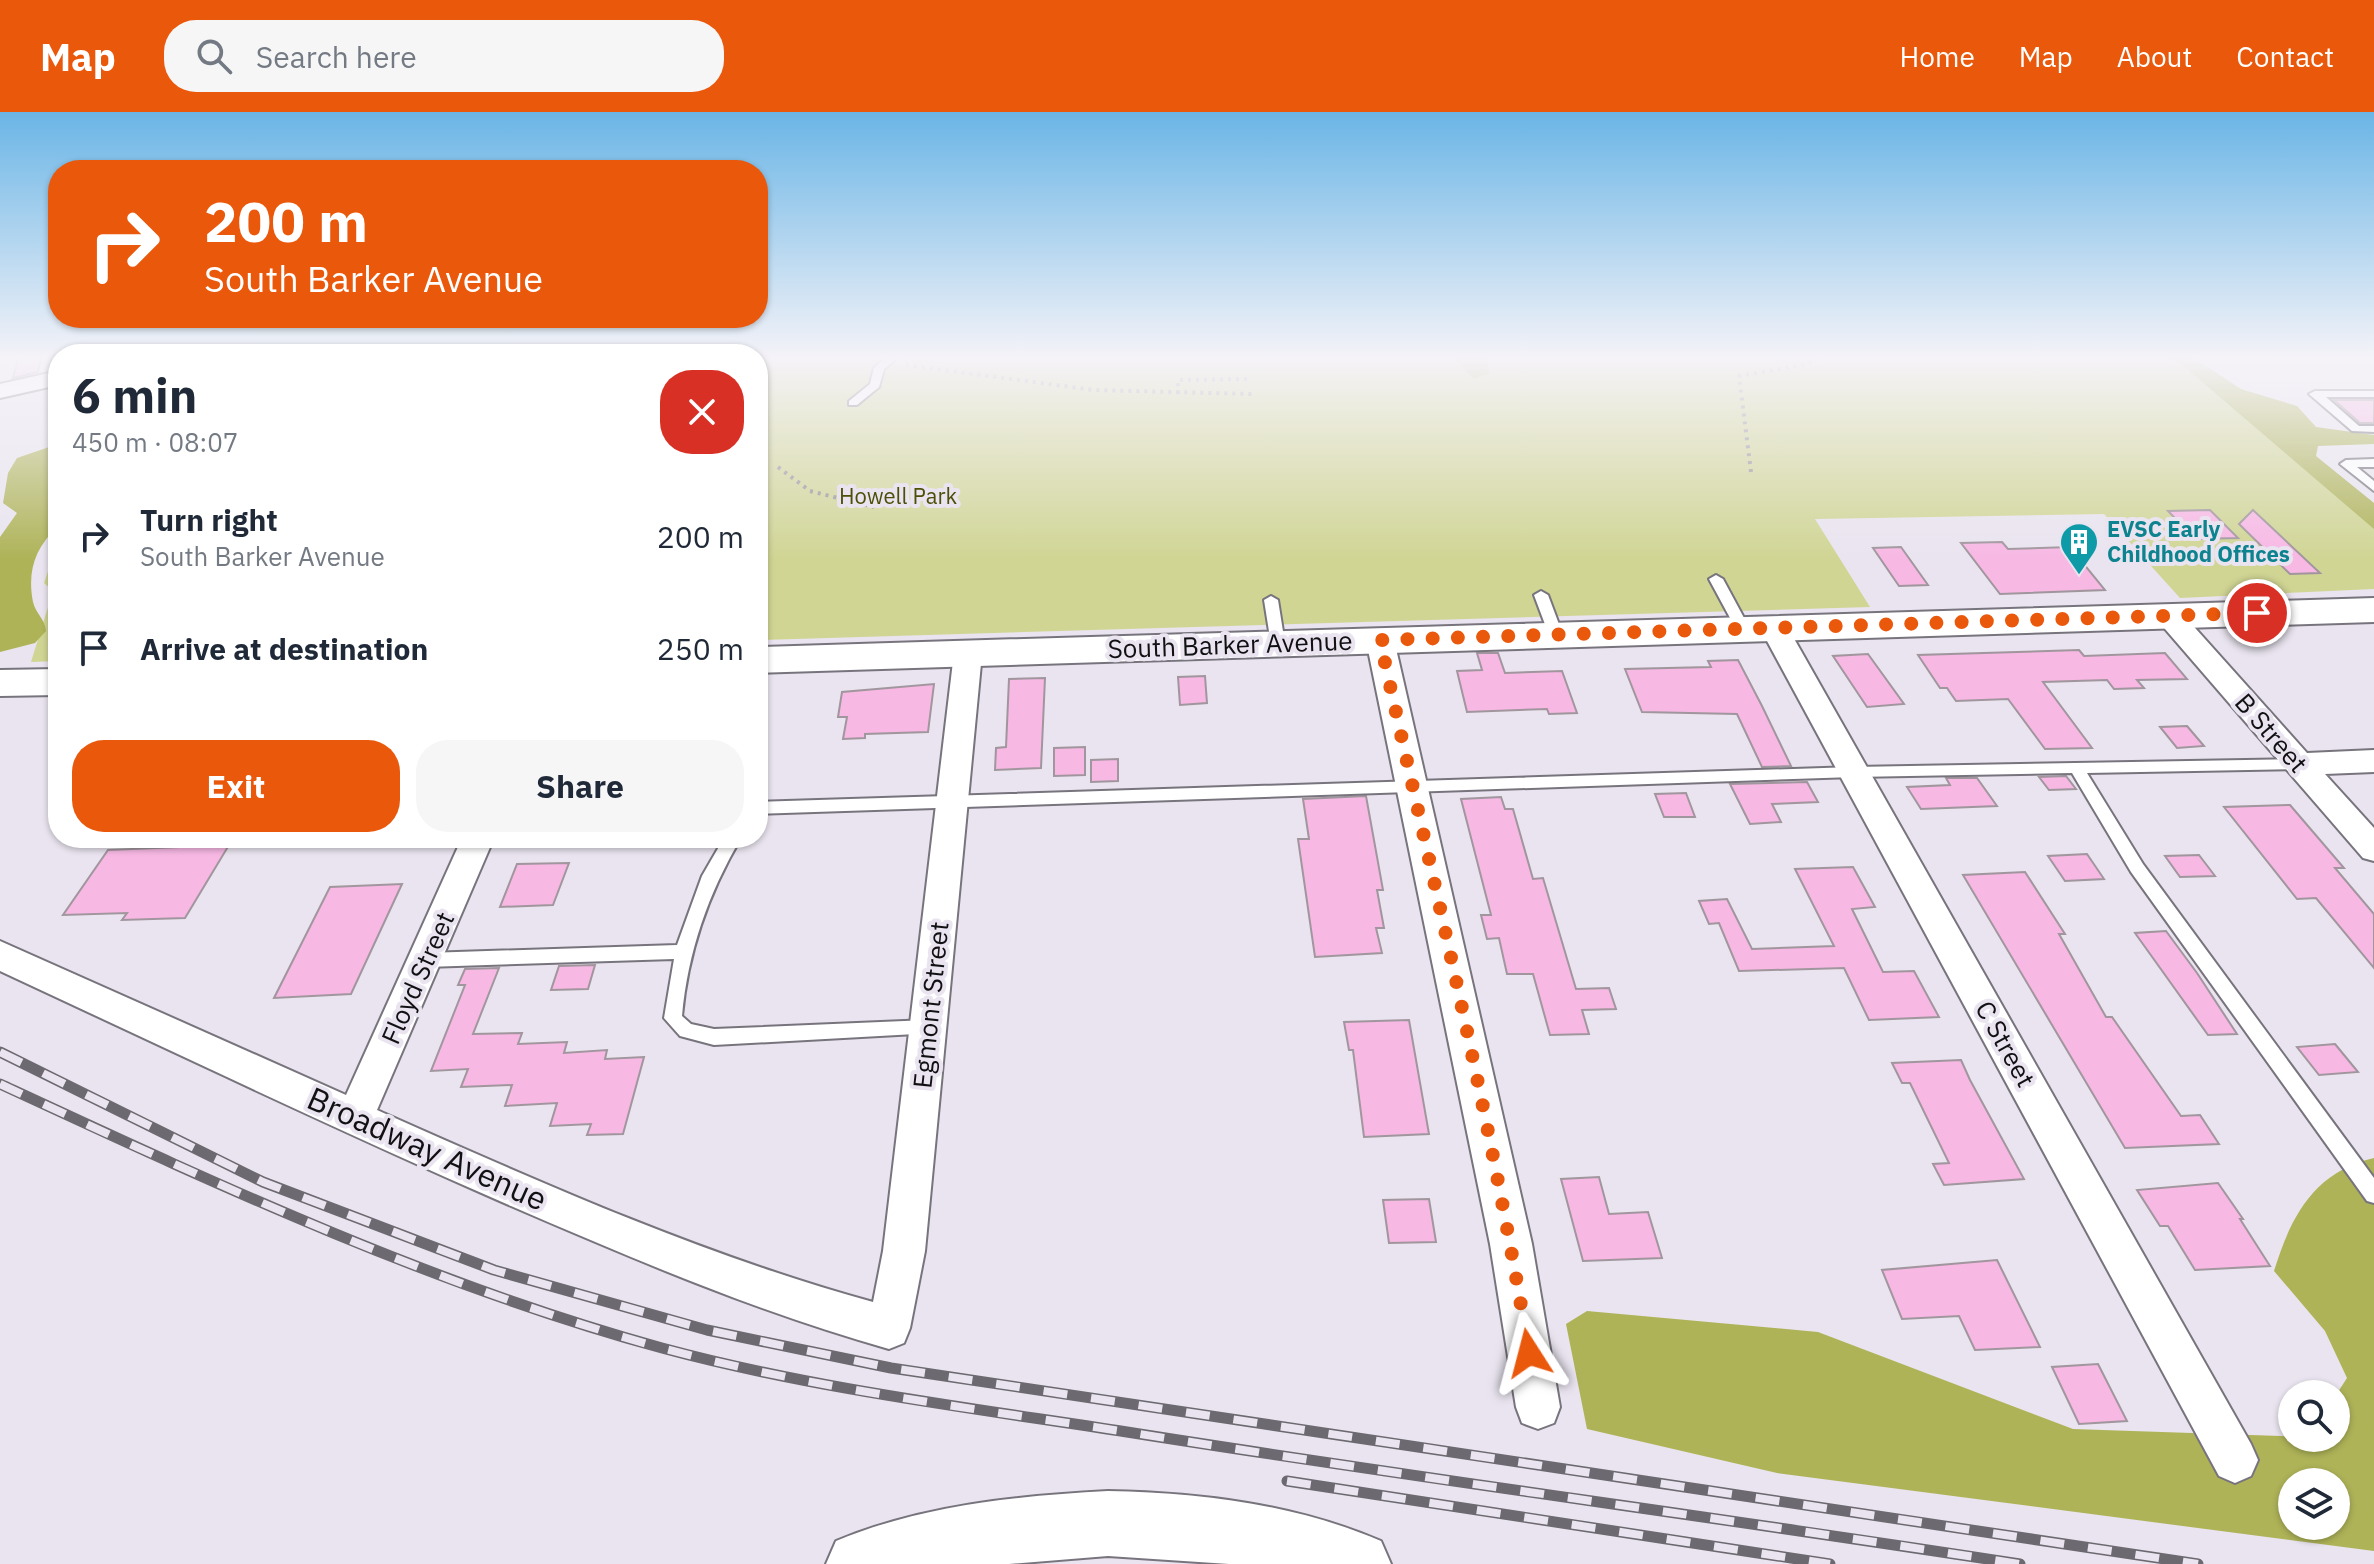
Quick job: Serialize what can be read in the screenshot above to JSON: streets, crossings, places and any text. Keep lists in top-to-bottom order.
{
  "streets": {
    "main road": ["South Barker Avenue"],
    "street": [
      "B Street",
      "Floyd Street",
      "Egmont Street",
      "C Street",
      "Broadway Avenue"
    ]
  },
  "crossings": [
    ["South Barker Avenue", "B Street"],
    ["South Barker Avenue", "Egmont Street"],
    ["South Barker Avenue", "C Street"],
    ["Floyd Street", "Broadway Avenue"],
    ["Egmont Street", "Broadway Avenue"]
  ],
  "parks": ["Howell Park"],
  "places": {
    "building": ["EVSC Early Childhood Offices"]
  },
  "page": {
    "header": "Map",
    "search": "Search here",
    "nav": [
      "Home",
      "Map",
      "About",
      "Contact"
    ],
    "turn": ["200 m", "South Barker Avenue"],
    "heading": ["6 min", "450 m · 08:07"],
    "list": [
      {
        "name": "Turn right",
        "note": "South Barker Avenue",
        "value": "200 m"
      },
      {
        "name": "Arrive at destination",
        "value": "250 m"
      }
    ],
    "buttons": ["Exit", "Share"]
  }
}
